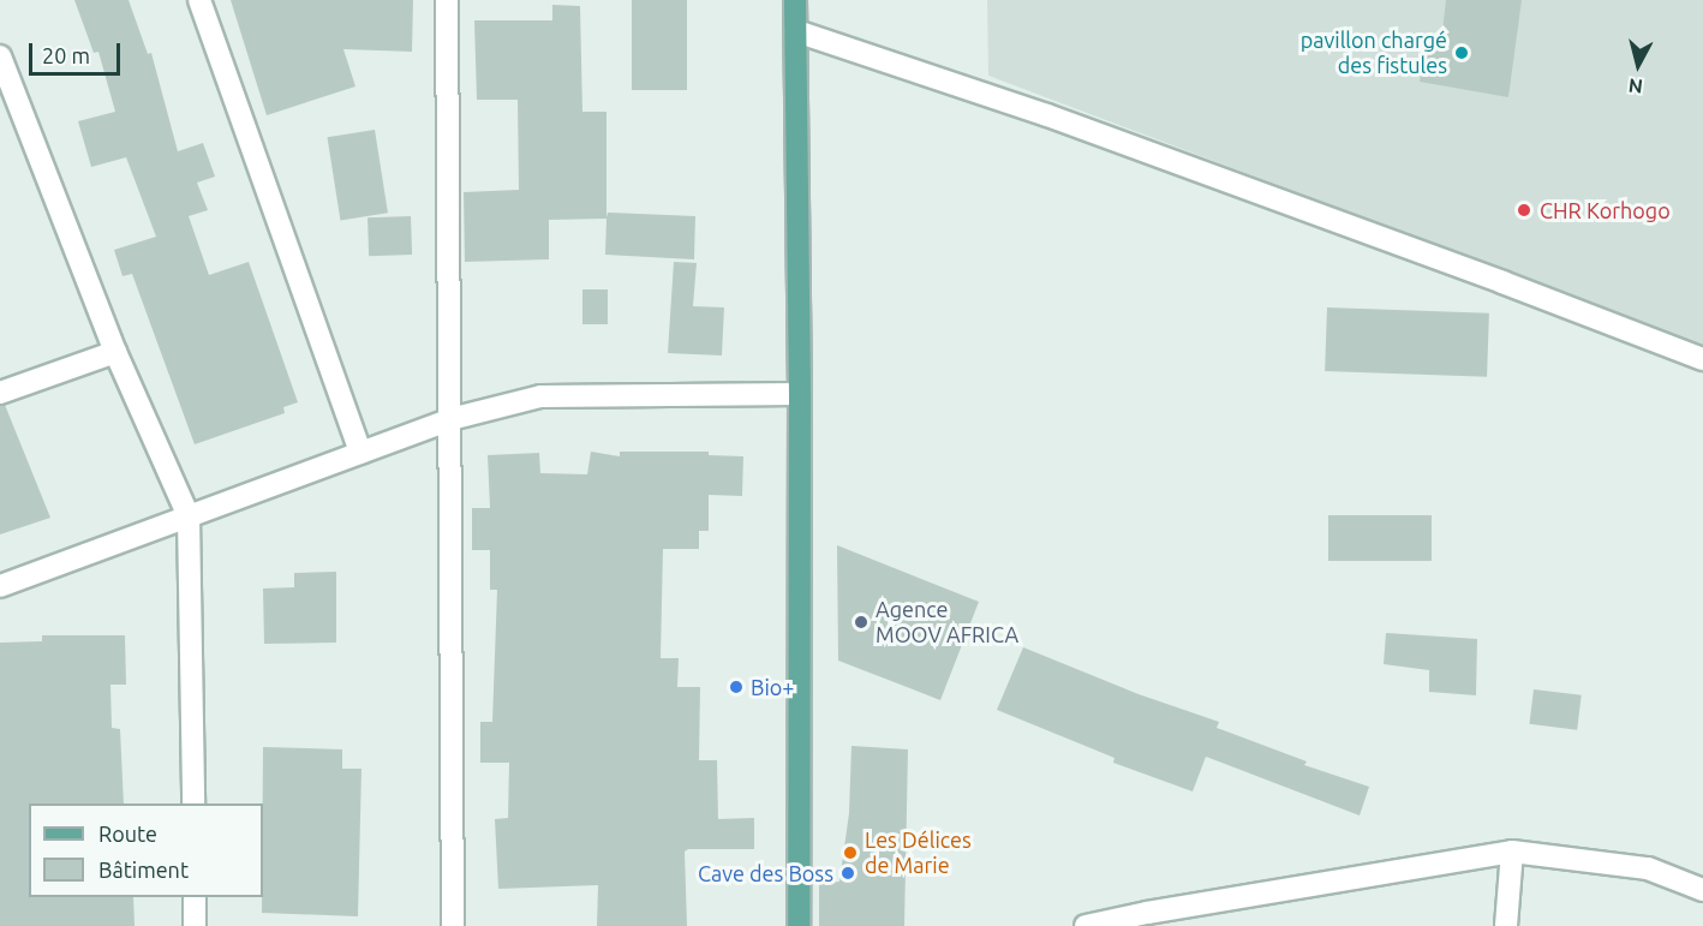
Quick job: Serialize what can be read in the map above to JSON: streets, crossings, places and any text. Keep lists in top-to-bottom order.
{
  "places": [
    "pavillon chargé des fistules",
    "CHR Korhogo",
    "Agence MOOV AFRICA",
    "Bio+",
    "Les Délices de Marie",
    "Cave des Boss"
  ],
  "legend": ["Route", "Bâtiment"],
  "scale_bar": "20 m",
  "north": "bottom"
}
